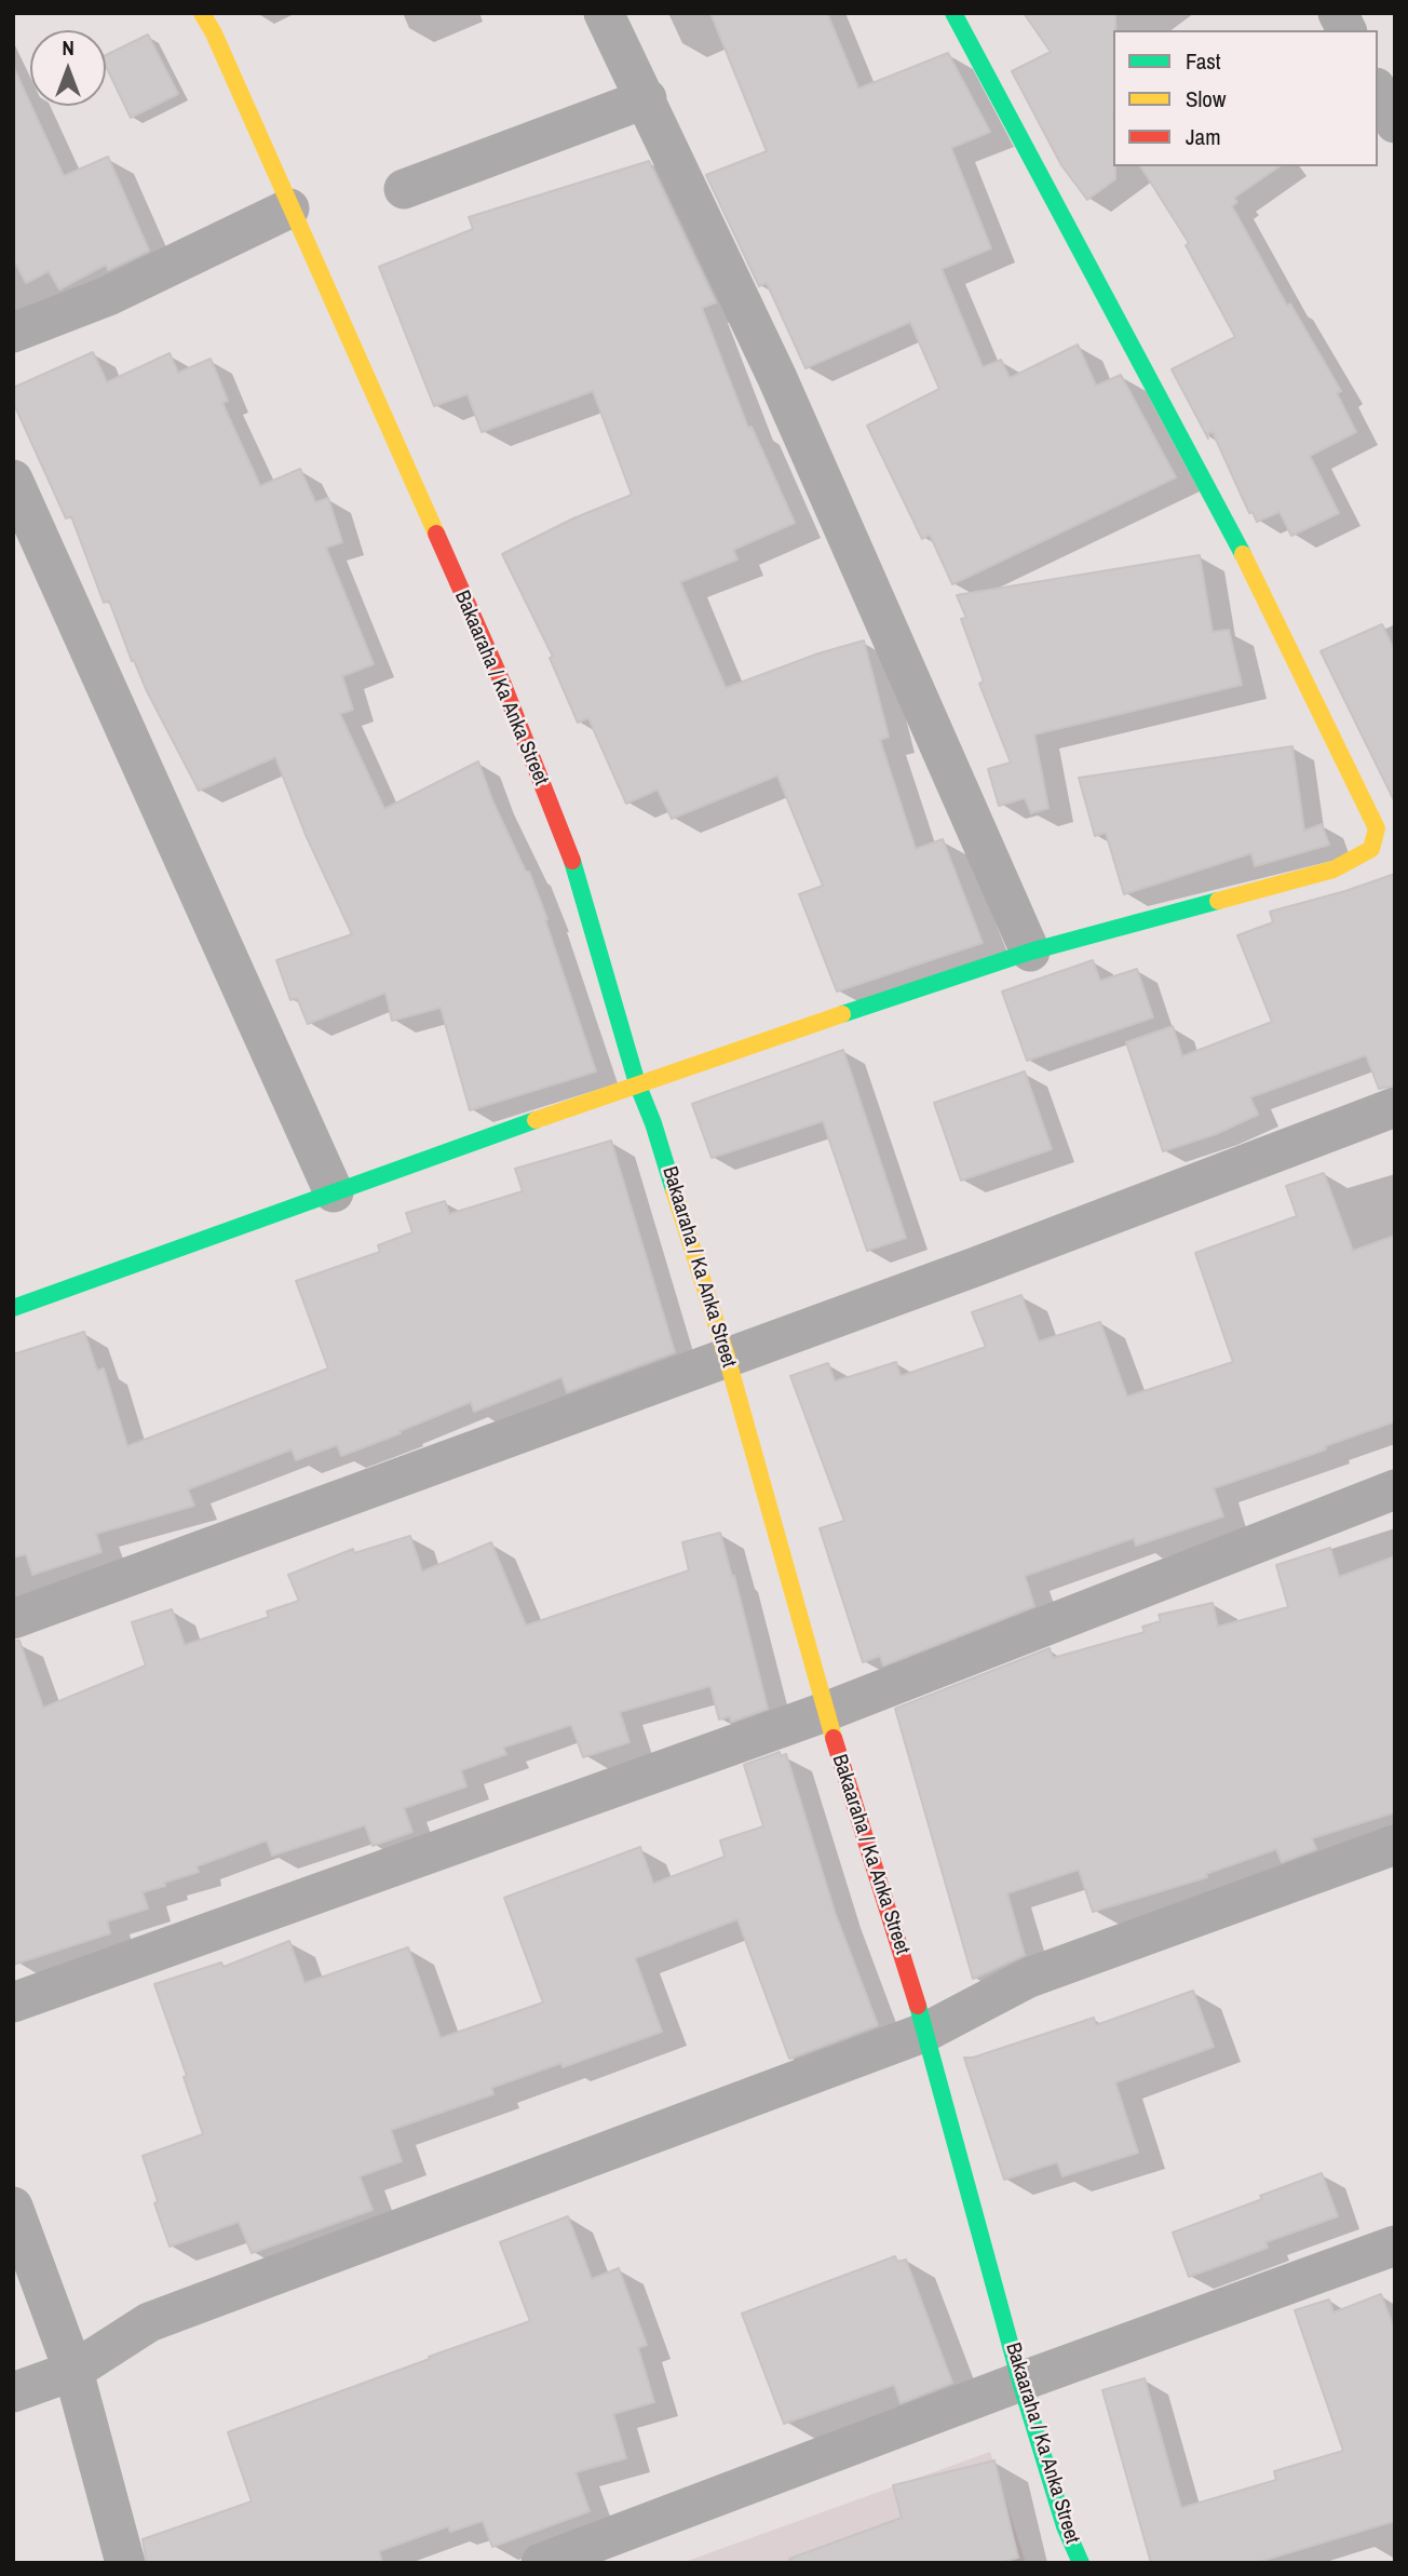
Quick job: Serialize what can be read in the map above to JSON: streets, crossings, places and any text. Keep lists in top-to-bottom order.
{
  "streets": {
    "street": ["Bakaaraha / Ka Anka Street"]
  },
  "legend": ["Fast", "Slow", "Jam"],
  "north": "top"
}
